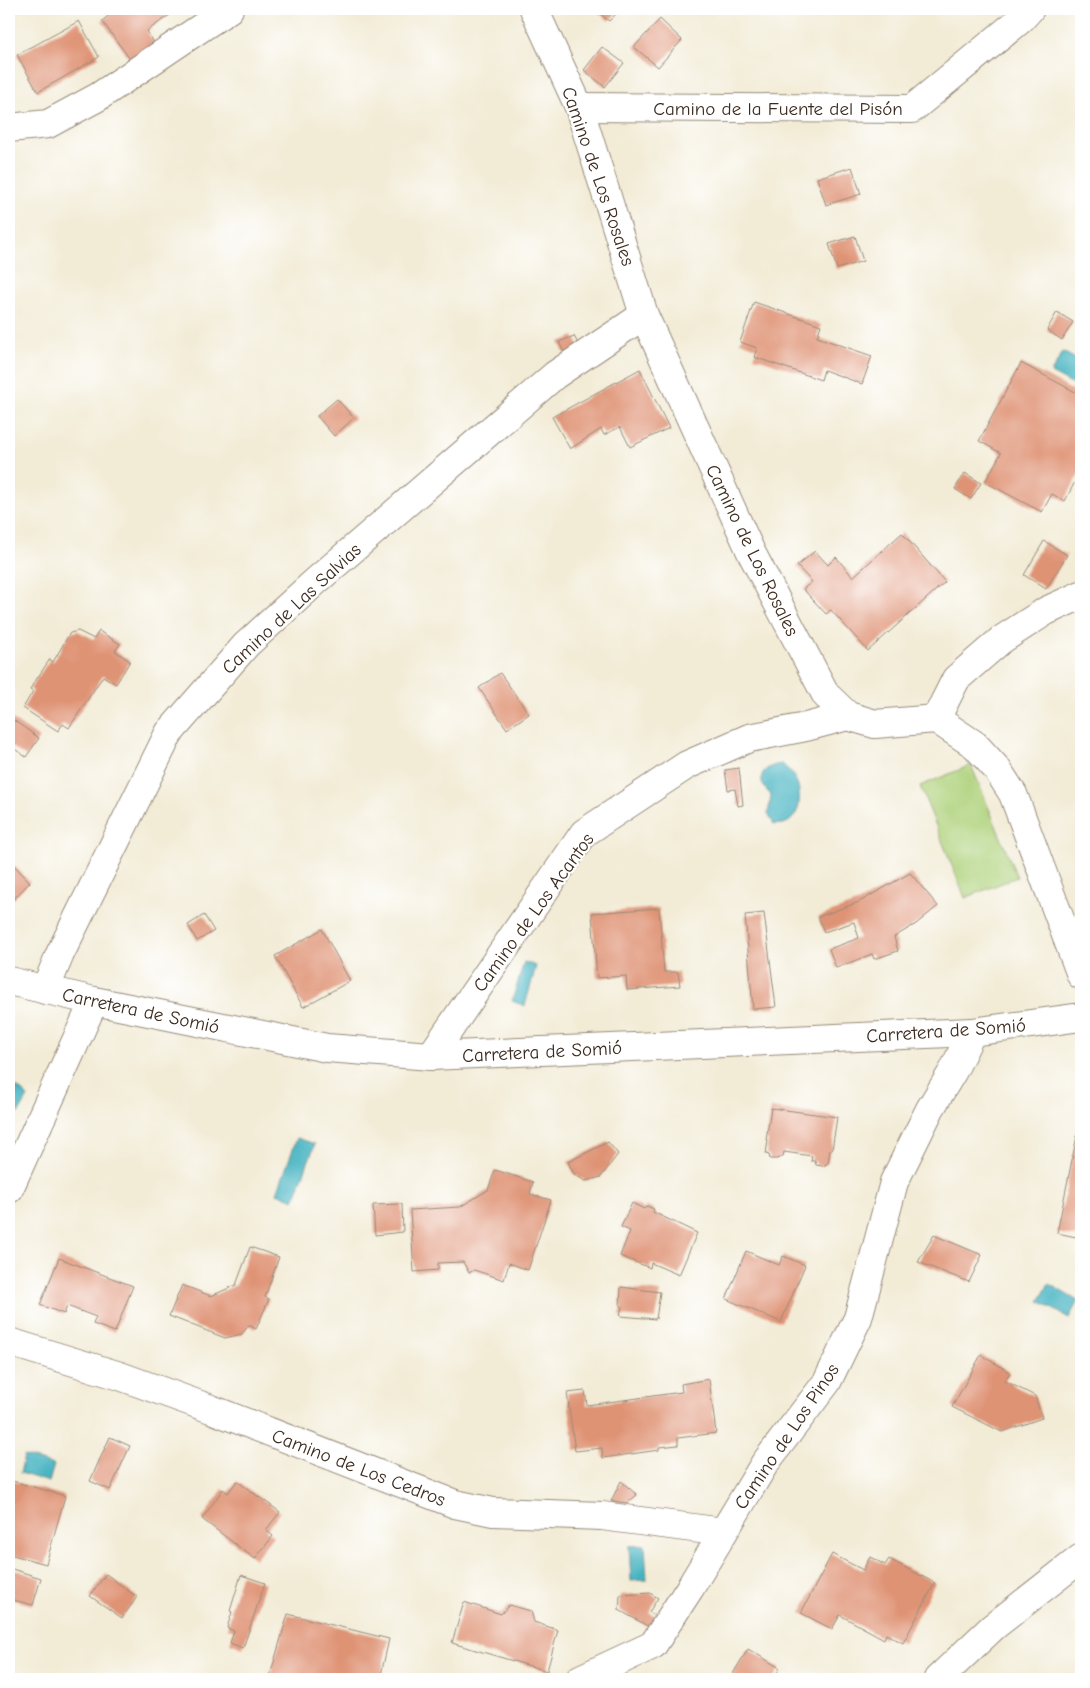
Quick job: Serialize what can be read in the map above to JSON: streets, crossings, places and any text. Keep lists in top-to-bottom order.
{
  "streets": {
    "street": [
      "Camino de la Fuente del Pisón",
      "Camino de Los Rosales",
      "Camino de Las Salvias",
      "Camino de Los Acantos",
      "Carretera de Somió",
      "Camino de Los Pinos",
      "Camino de Los Cedros"
    ]
  },
  "crossings": [
    ["Camino de la Fuente del Pisón", "Camino de Los Rosales"],
    ["Camino de Los Rosales", "Camino de Las Salvias"],
    ["Camino de Los Rosales", "Camino de Los Acantos"],
    ["Camino de Las Salvias", "Carretera de Somió"],
    ["Camino de Los Acantos", "Carretera de Somió"],
    ["Carretera de Somió", "Camino de Los Pinos"],
    ["Camino de Los Pinos", "Camino de Los Cedros"]
  ]
}
